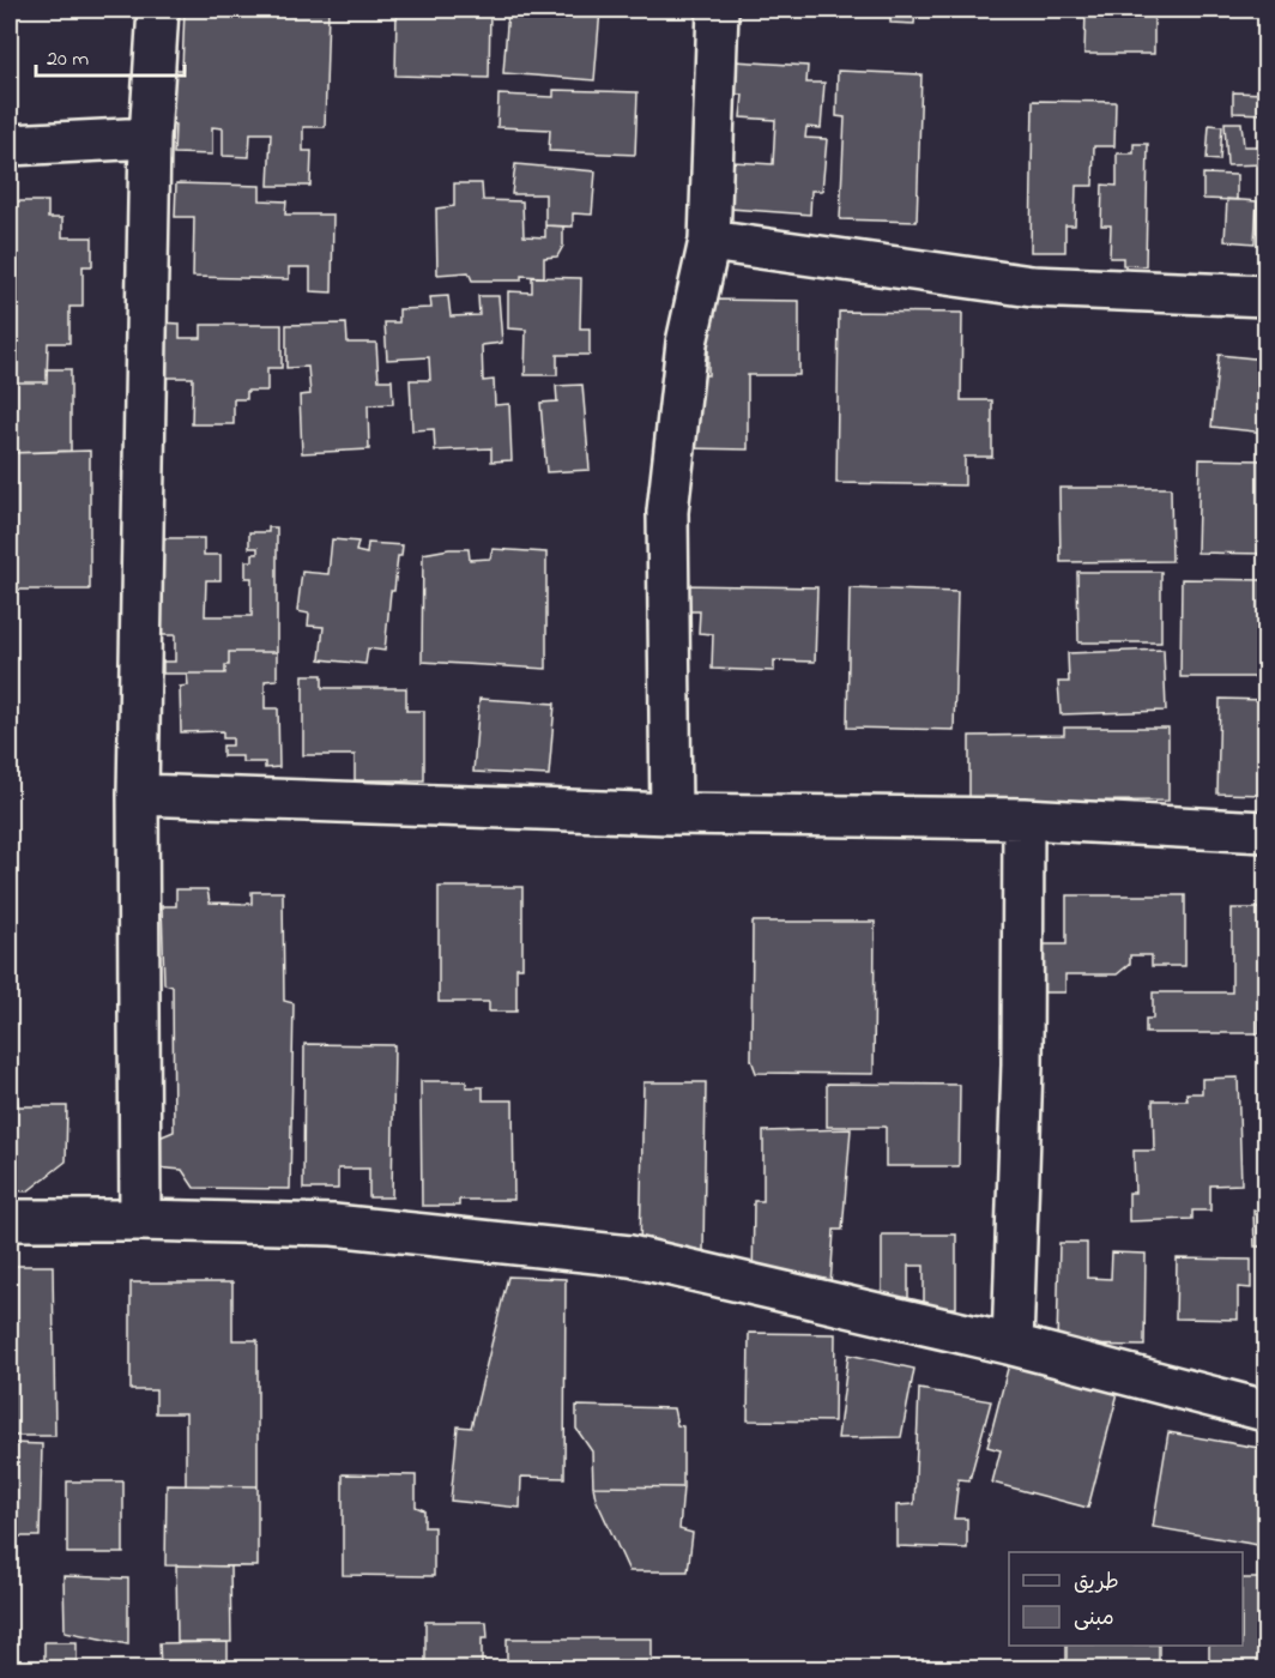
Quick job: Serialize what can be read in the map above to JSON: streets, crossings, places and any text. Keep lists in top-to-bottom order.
{
  "legend": ["طريق", "مبنى"],
  "scale_bar": "20 m"
}
